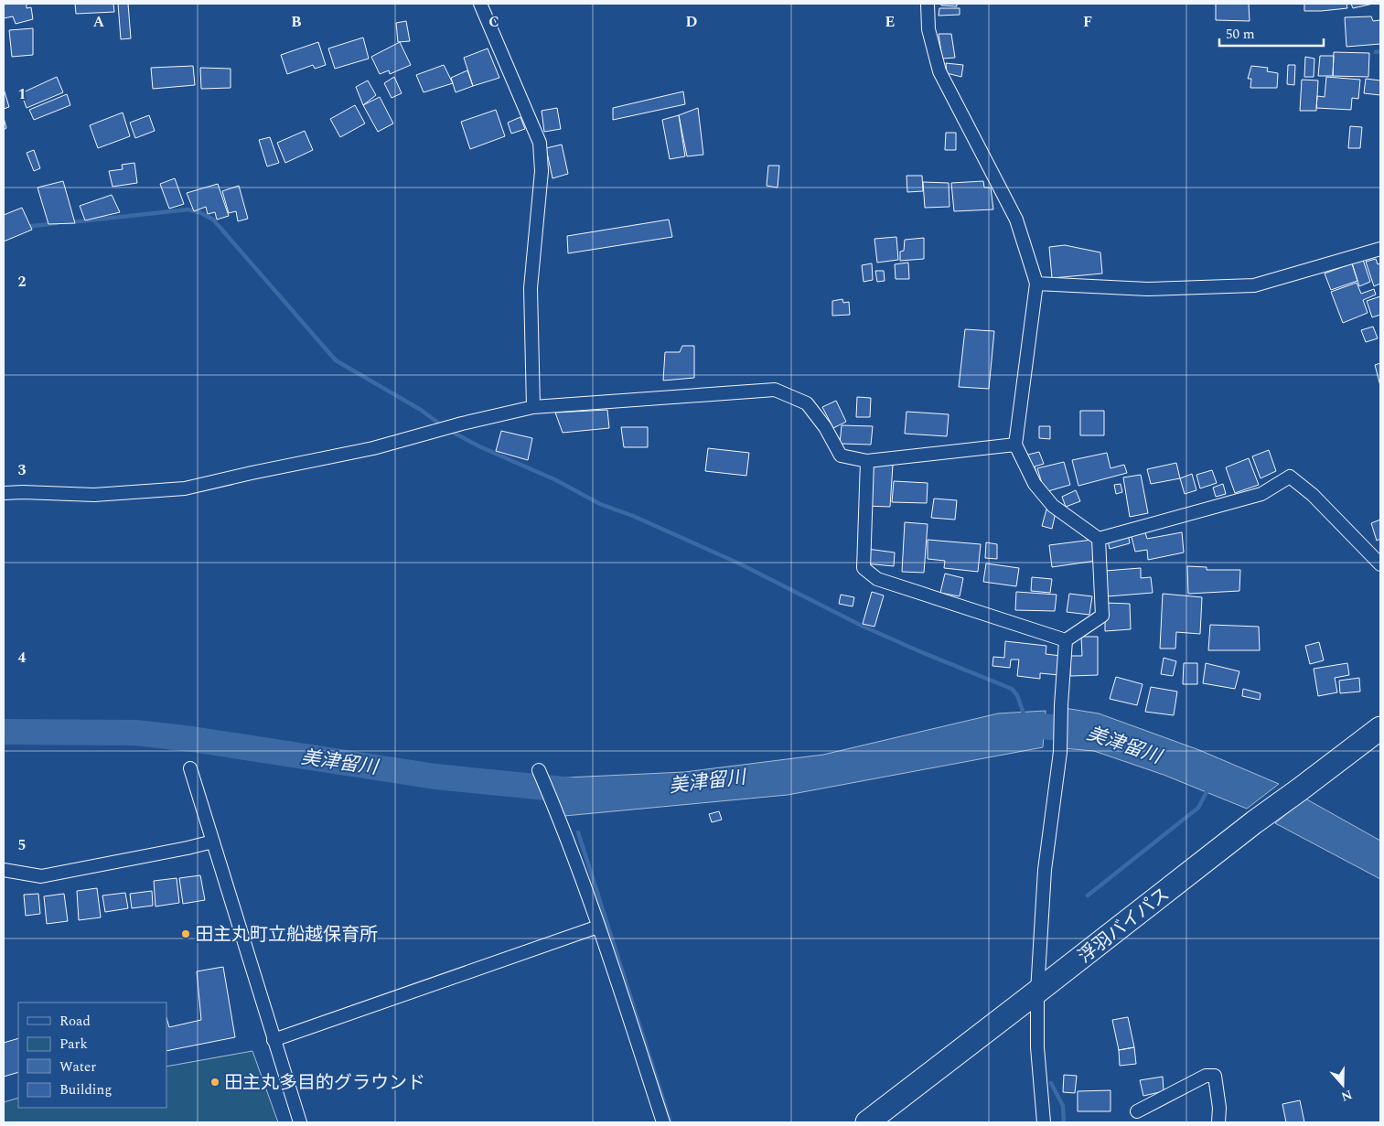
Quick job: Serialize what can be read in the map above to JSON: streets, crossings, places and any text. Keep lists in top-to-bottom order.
{
  "streets": {
    "highway": ["浮羽バイパス"]
  },
  "water": ["美津留川"],
  "places": ["田主丸町立船越保育所", "田主丸多目的グラウンド"],
  "legend": [
    "Road",
    "Park",
    "Water",
    "Building"
  ],
  "scale_bar": "50 m",
  "north": "bottom",
  "grid": {
    "columns": [
      "A",
      "B",
      "C",
      "D",
      "E",
      "F"
    ],
    "rows": [
      "1",
      "2",
      "3",
      "4",
      "5"
    ]
  }
}
